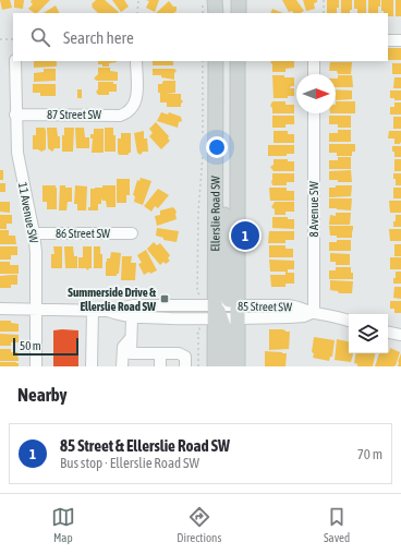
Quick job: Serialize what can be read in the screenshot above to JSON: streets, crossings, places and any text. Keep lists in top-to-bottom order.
{
  "streets": {
    "main road": ["Ellerslie Road SW"],
    "street": [
      "87 Street SW",
      "8 Avenue SW",
      "11 Avenue SW",
      "86 Street SW",
      "85 Street SW"
    ]
  },
  "crossings": [
    ["87 Street SW", "11 Avenue SW"],
    ["8 Avenue SW", "85 Street SW"],
    ["11 Avenue SW", "86 Street SW"],
    ["Ellerslie Road SW", "85 Street SW"]
  ],
  "places": {
    "transit": ["Summerside Drive & Ellerslie Road SW"]
  },
  "scale_bar": "50 m",
  "north": "right",
  "page": {
    "search": "Search here",
    "pins": "1",
    "scale": "50 m",
    "heading": "Nearby",
    "list": [
      {
        "mark": "1",
        "name": "85 Street & Ellerslie Road SW",
        "note": "Bus stop · Ellerslie Road SW",
        "value": "70 m"
      }
    ],
    "nav": ["Map", "Directions", "Saved"]
  }
}
